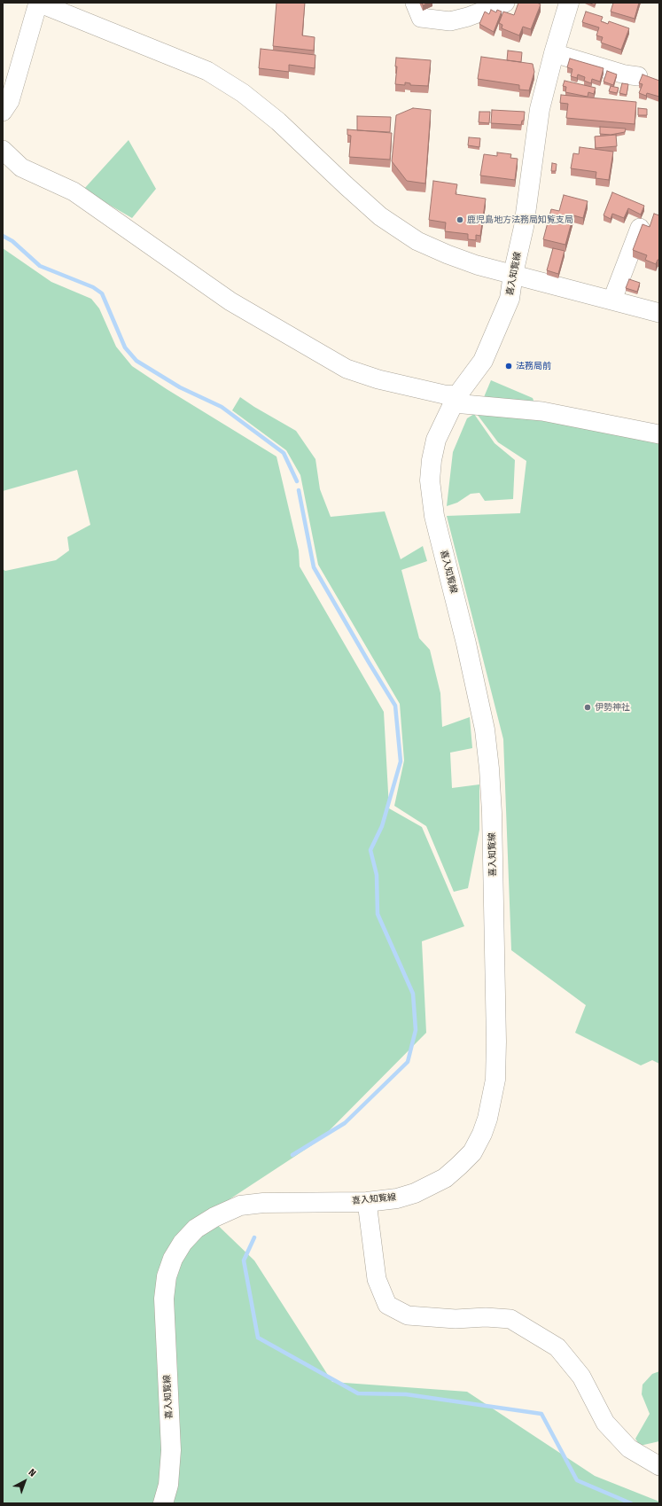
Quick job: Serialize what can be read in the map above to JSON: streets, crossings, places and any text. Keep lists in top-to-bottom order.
{
  "streets": {
    "main road": ["喜入知覧線"]
  },
  "places": ["鹿児島地方法務局知覧支局", "法務局前", "伊勢神社"],
  "north": "top right"
}
